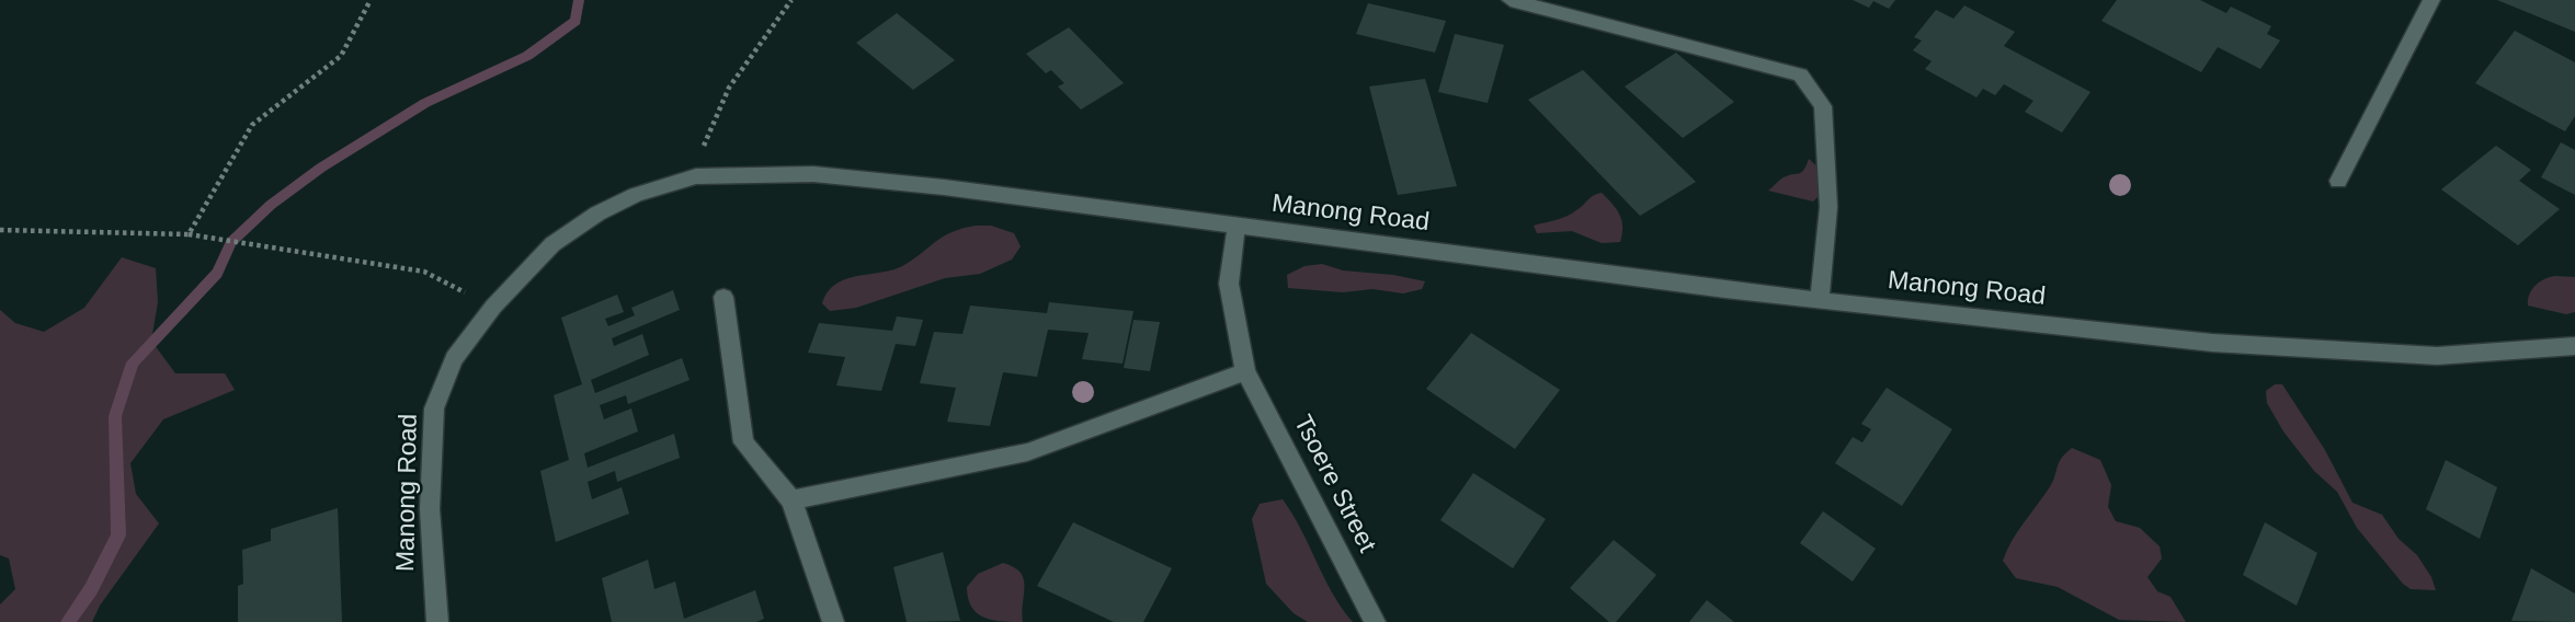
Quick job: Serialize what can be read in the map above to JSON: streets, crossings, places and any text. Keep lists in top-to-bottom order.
{
  "streets": {
    "street": ["Manong Road", "Tsoere Street"]
  },
  "crossings": [
    ["Manong Road", "Tsoere Street"]
  ]
}
